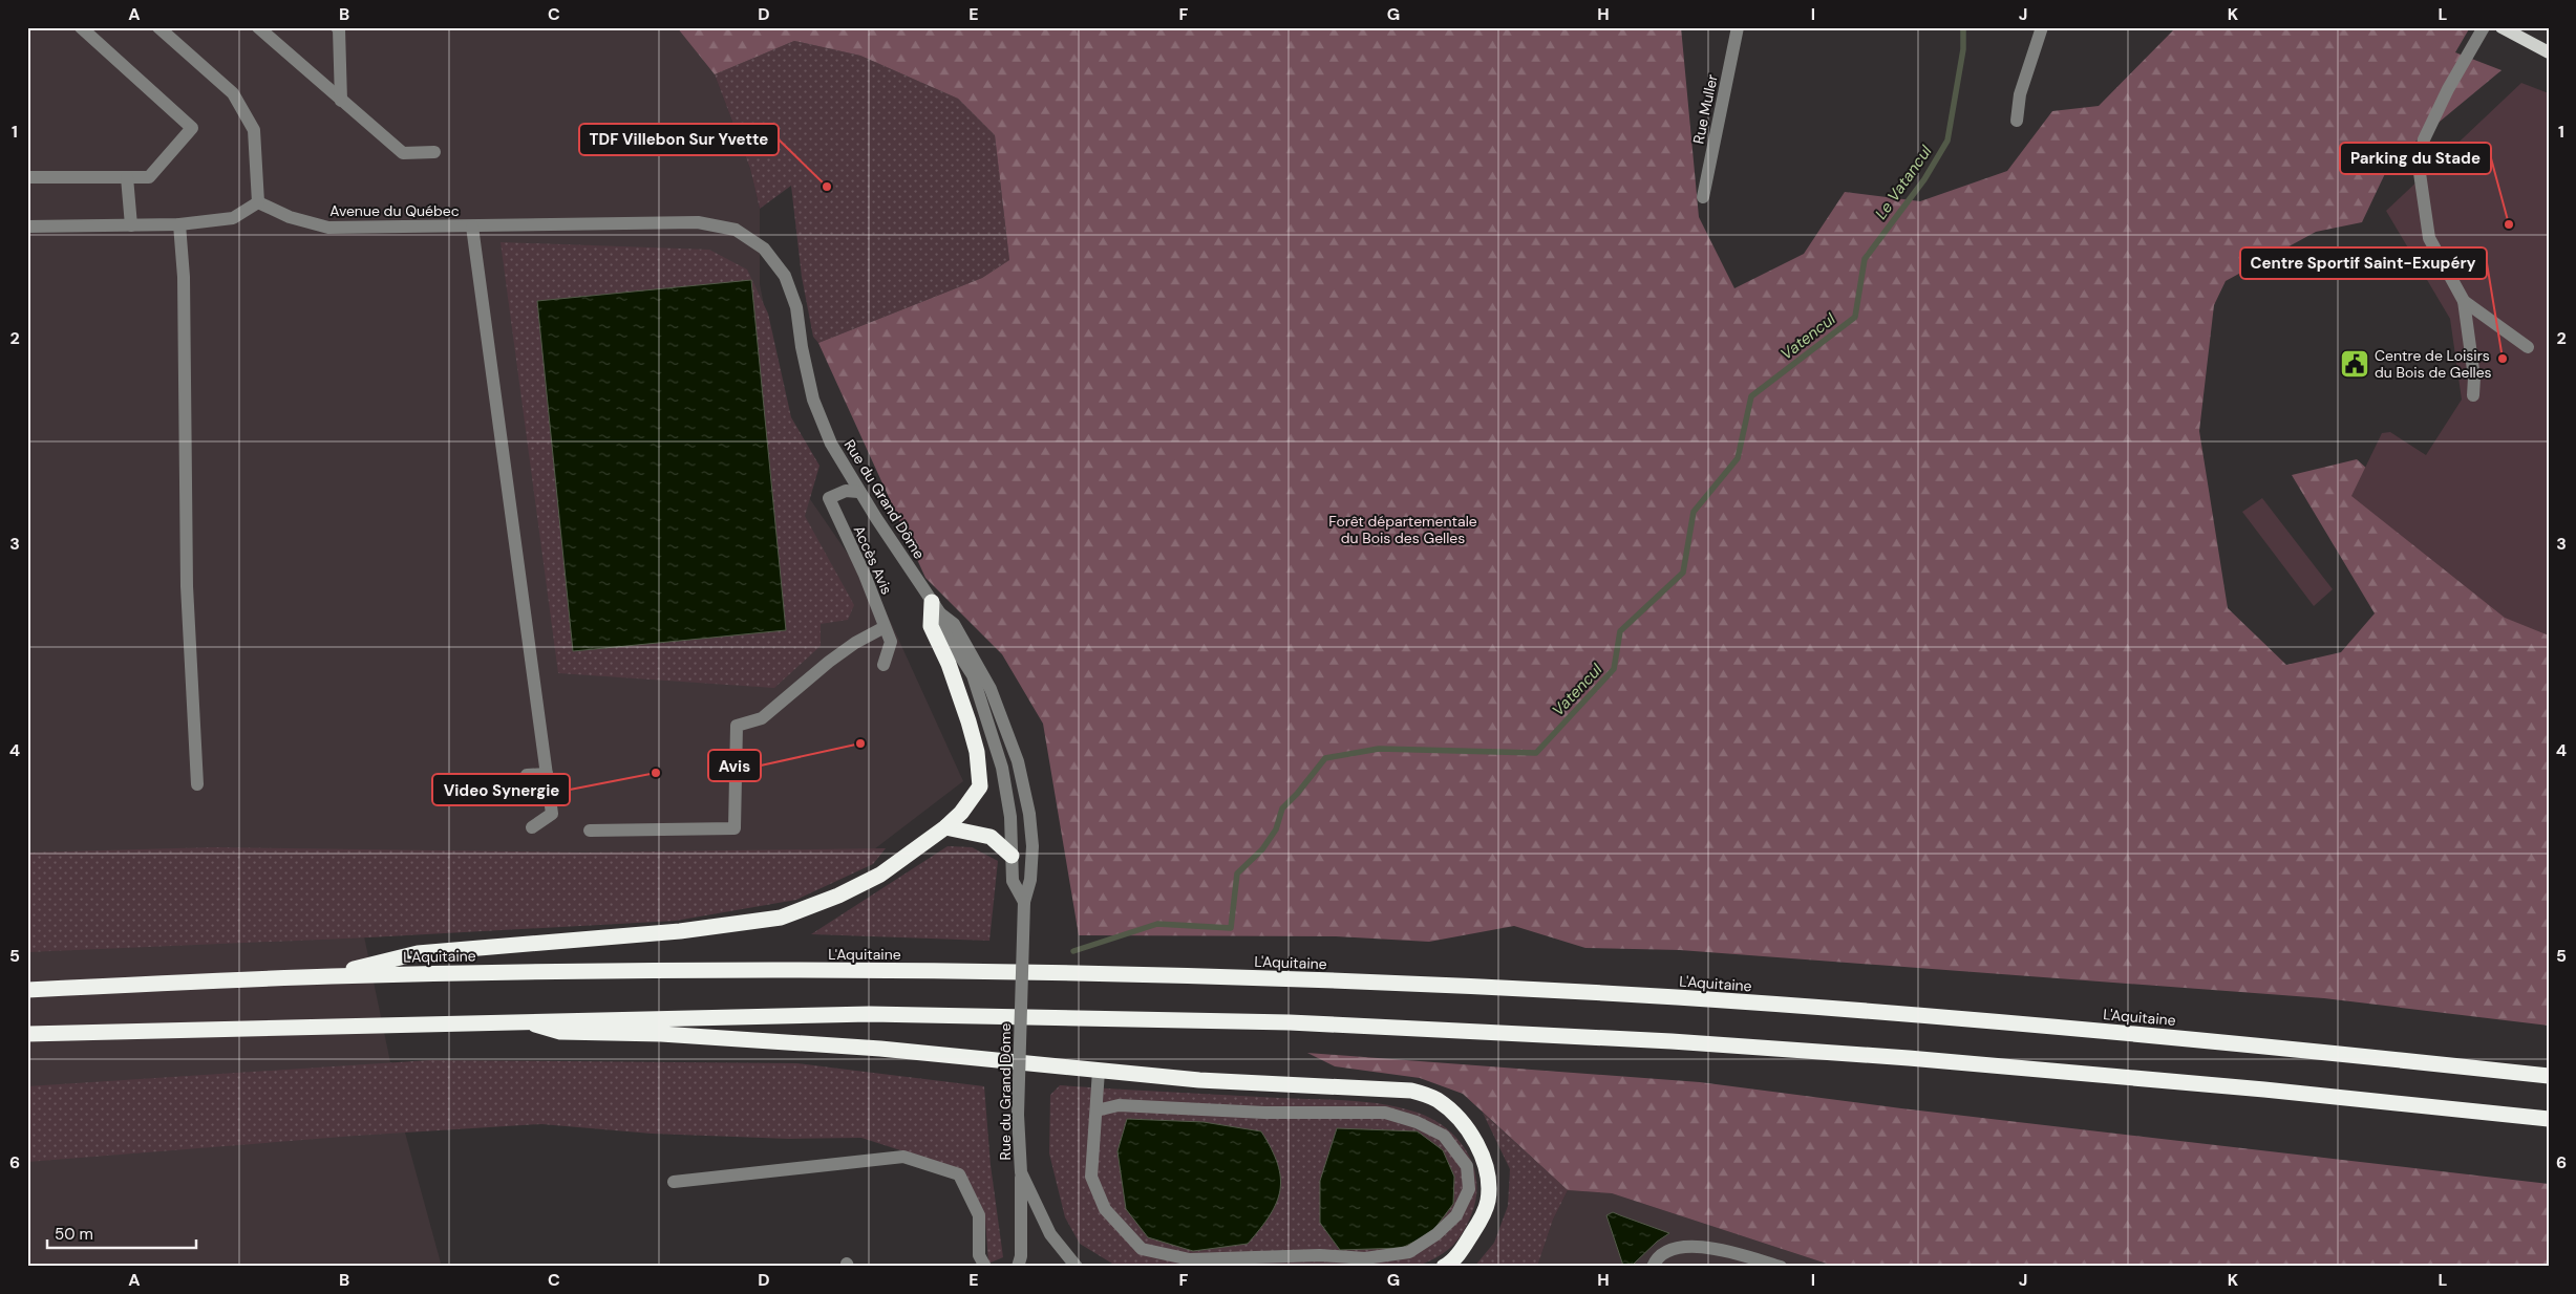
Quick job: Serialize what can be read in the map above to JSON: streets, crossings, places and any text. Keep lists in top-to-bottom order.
{
  "streets": {
    "highway": ["L'Aquitaine"],
    "street": [
      "Rue Muller",
      "Avenue du Québec",
      "Rue du Grand Dôme",
      "Accès Avis"
    ]
  },
  "crossings": [
    ["Avenue du Québec", "Rue du Grand Dôme"],
    ["Rue du Grand Dôme", "Accès Avis"]
  ],
  "water": ["Le Vatancul", "Vatencul"],
  "parks": ["Forêt départementale du Bois des Gelles"],
  "places": {
    "other": [
      "TDF Villebon Sur Yvette",
      "Parking du Stade",
      "Centre Sportif Saint-Exupéry",
      "Avis",
      "Video Synergie"
    ],
    "public building": ["Centre de Loisirs du Bois de Gelles"]
  },
  "scale_bar": "50 m",
  "grid": {
    "columns": [
      "A",
      "B",
      "C",
      "D",
      "E",
      "F",
      "G",
      "H",
      "I",
      "J",
      "K",
      "L"
    ],
    "rows": [
      "1",
      "2",
      "3",
      "4",
      "5",
      "6"
    ]
  }
}
